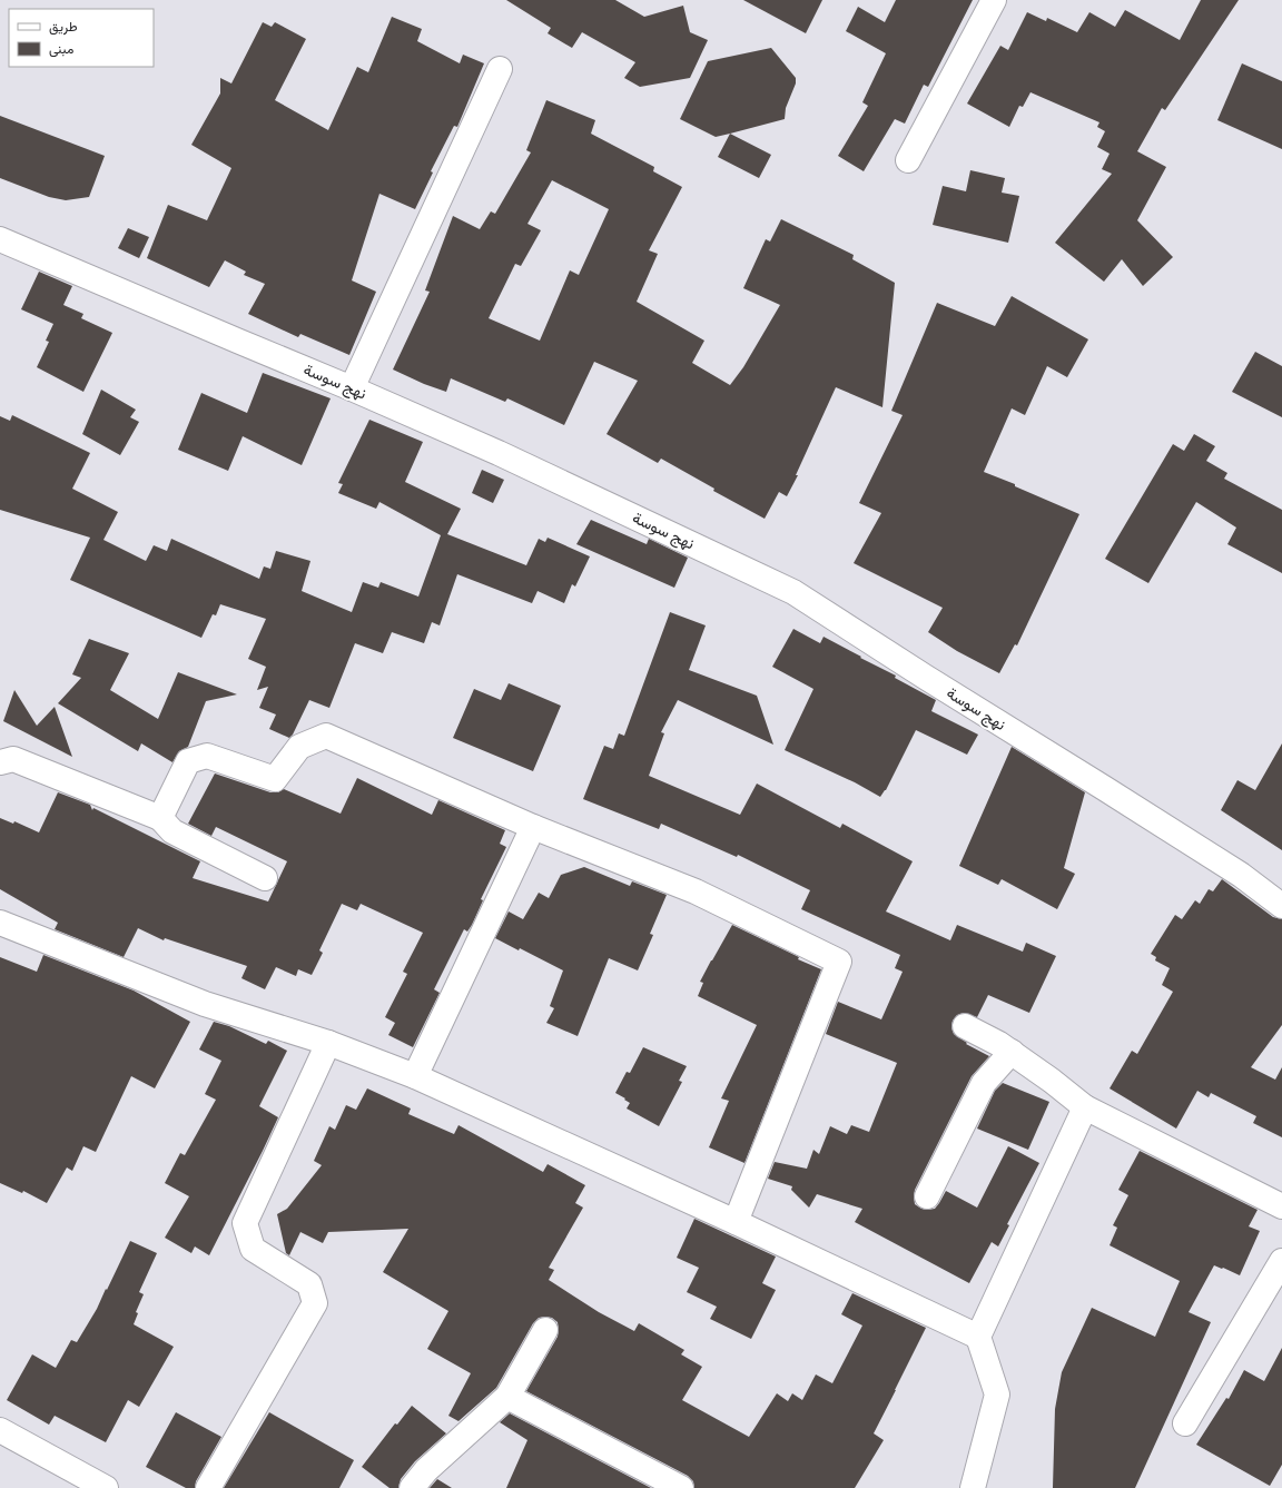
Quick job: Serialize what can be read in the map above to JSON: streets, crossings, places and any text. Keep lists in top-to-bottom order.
{
  "streets": {
    "street": ["نهج سوسة"]
  },
  "legend": ["طريق", "مبنى"]
}
